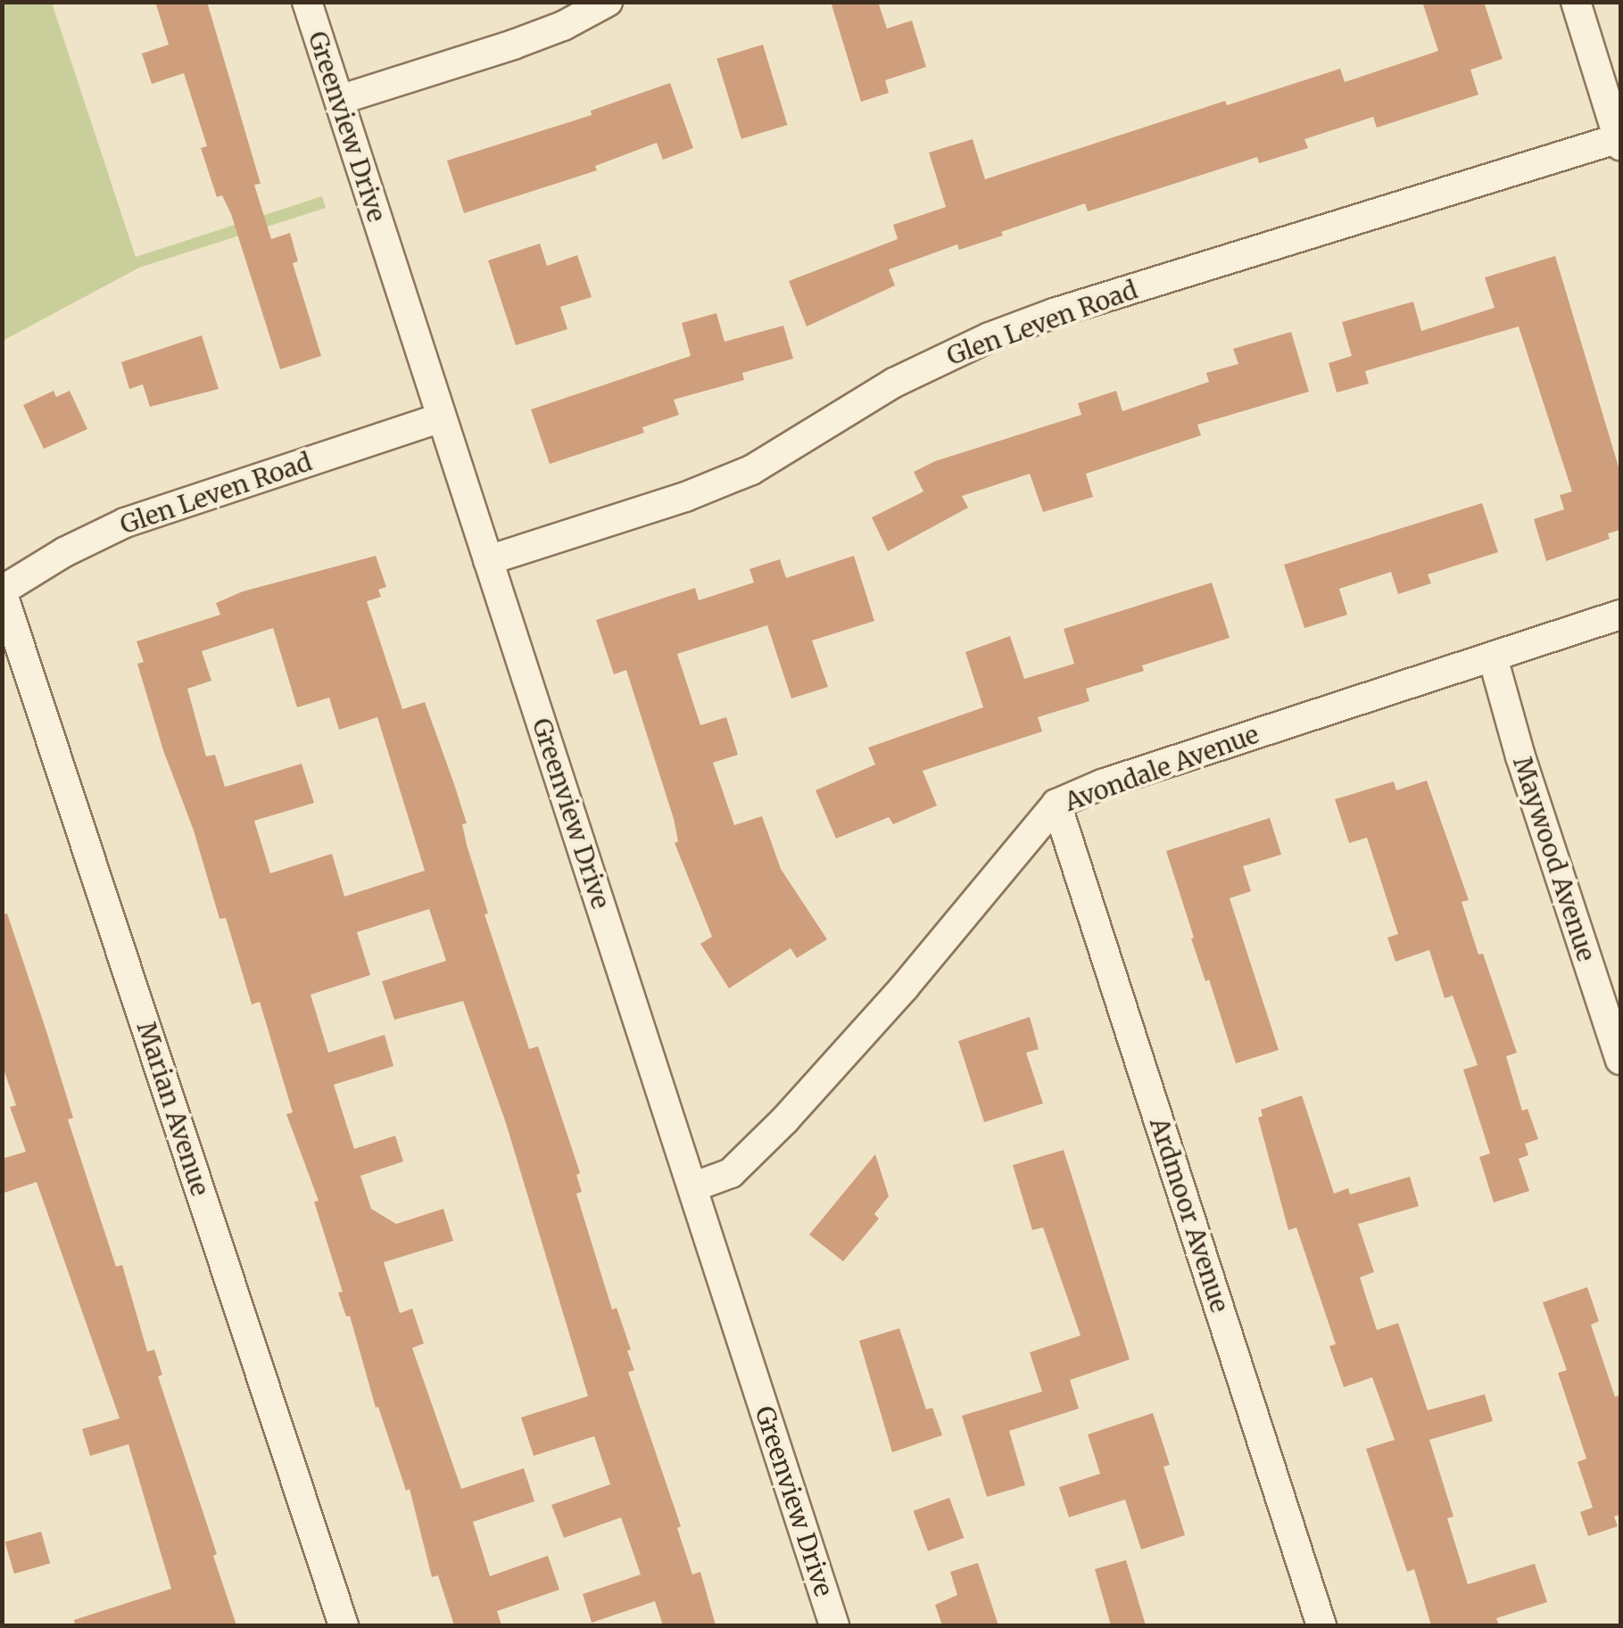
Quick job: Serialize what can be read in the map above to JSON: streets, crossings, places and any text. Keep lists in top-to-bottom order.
{
  "streets": {
    "street": [
      "Greenview Drive",
      "Glen Leven Road",
      "Avondale Avenue",
      "Maywood Avenue",
      "Marian Avenue",
      "Ardmoor Avenue"
    ]
  },
  "crossings": [
    ["Greenview Drive", "Glen Leven Road"],
    ["Greenview Drive", "Avondale Avenue"],
    ["Glen Leven Road", "Marian Avenue"],
    ["Avondale Avenue", "Maywood Avenue"],
    ["Avondale Avenue", "Ardmoor Avenue"]
  ]
}
